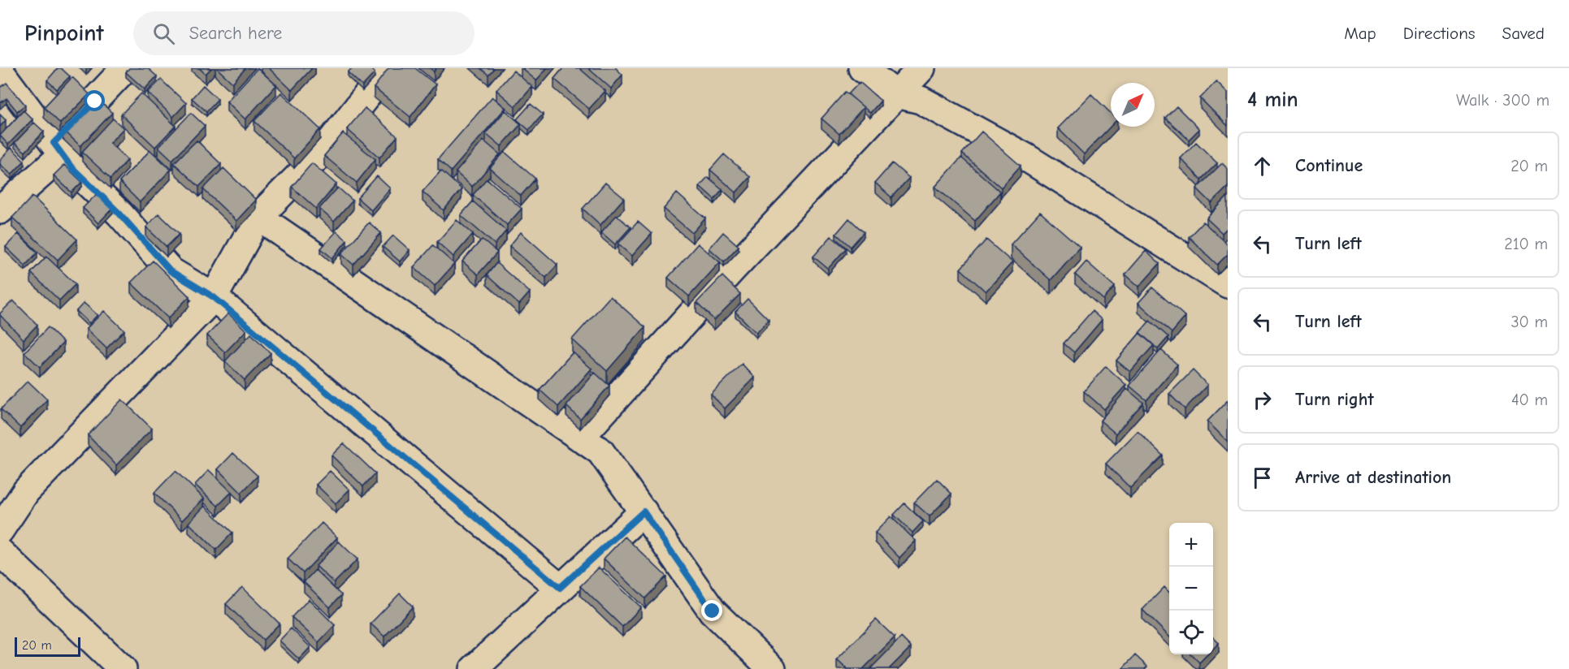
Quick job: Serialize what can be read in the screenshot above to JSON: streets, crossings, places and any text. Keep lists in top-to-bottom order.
{
  "scale_bar": "20 m",
  "north": "top right",
  "page": {
    "header": "Pinpoint",
    "search": "Search here",
    "nav": ["Map", "Directions", "Saved"],
    "heading": ["4 min", "Walk · 300 m"],
    "list": [
      ["Continue", "20 m"],
      ["Turn left", "210 m"],
      ["Turn left", "30 m"],
      ["Turn right", "40 m"],
      "Arrive at destination"
    ],
    "map_buttons": ["+", "−"],
    "scale": "20 m"
  }
}
